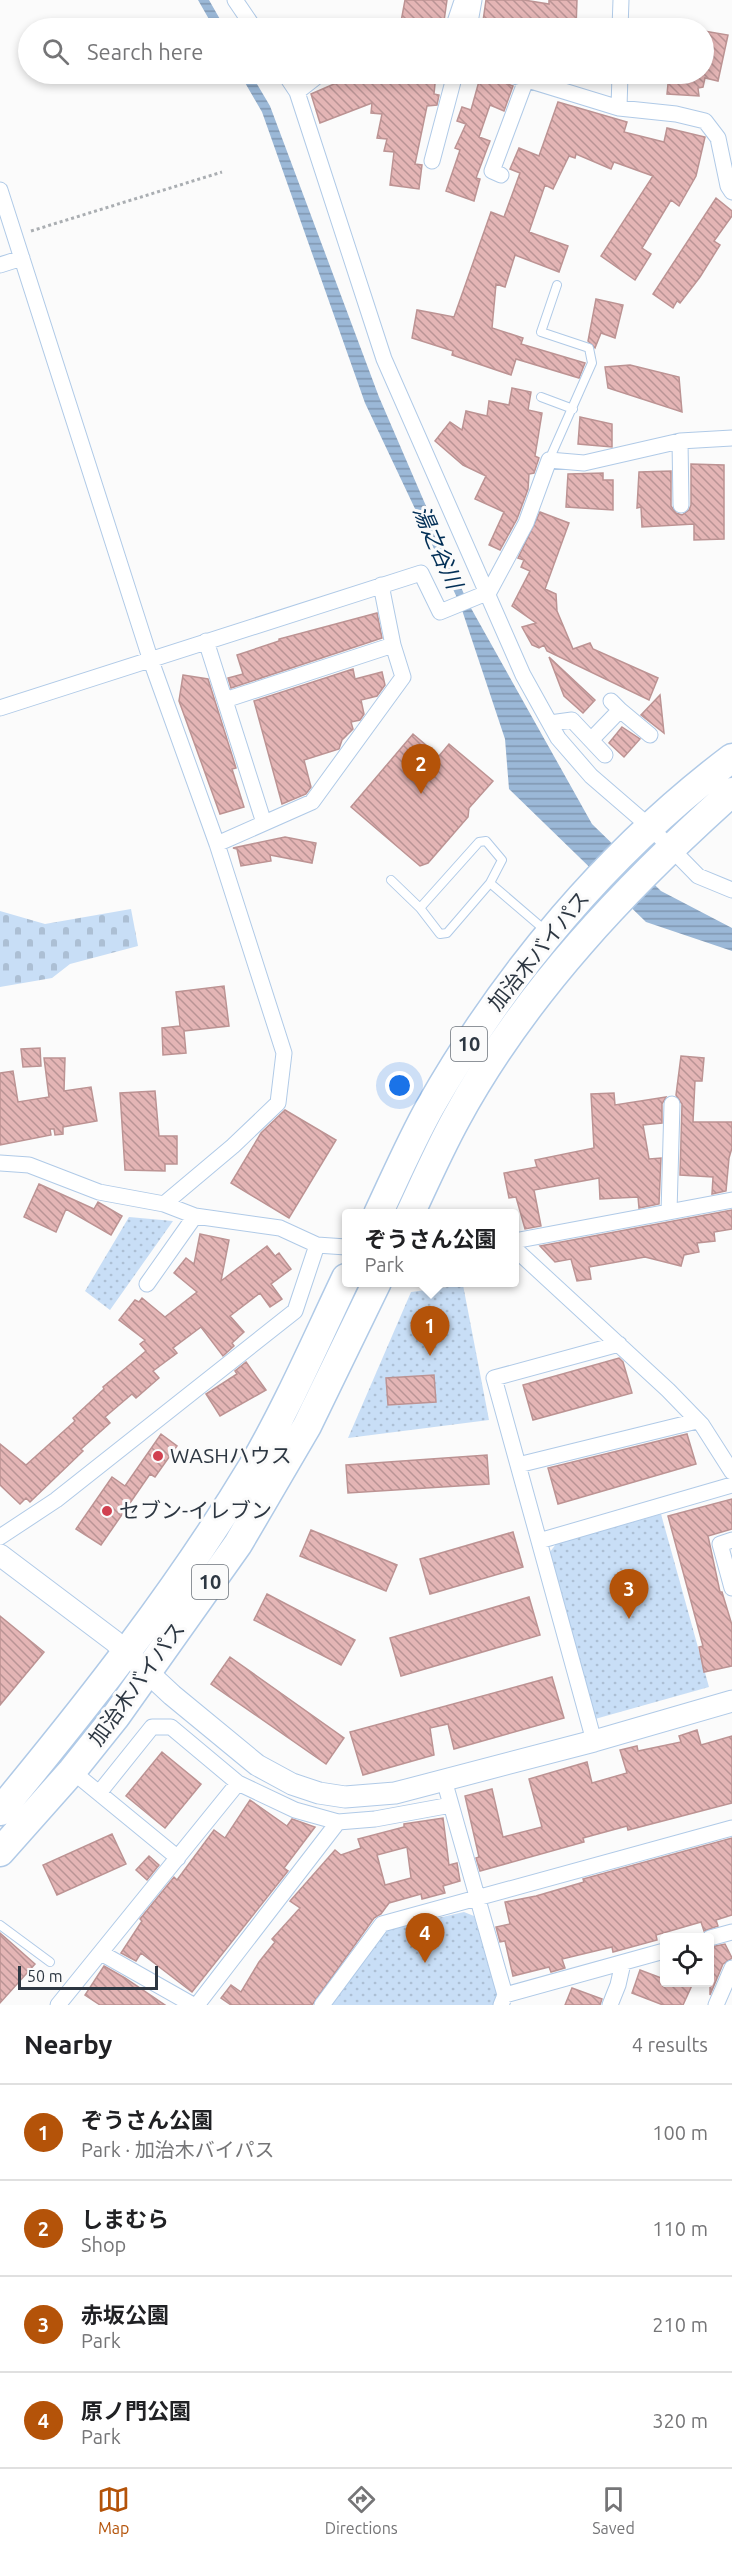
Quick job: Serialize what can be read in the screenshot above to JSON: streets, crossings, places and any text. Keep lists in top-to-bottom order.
{
  "streets": {
    "highway": ["加治木バイパス", "10"]
  },
  "water": ["湯之谷川"],
  "places": ["WASHハウス", "セブン-イレブン"],
  "scale_bar": "50 m",
  "page": {
    "search": "Search here",
    "pins": [
      "2",
      "1",
      "3",
      "4"
    ],
    "popup": ["ぞうさん公園", "Park"],
    "scale": "50 m",
    "heading": ["Nearby", "4 results"],
    "list": [
      {
        "mark": "1",
        "name": "ぞうさん公園",
        "note": "Park · 加治木バイパス",
        "value": "100 m"
      },
      {
        "mark": "2",
        "name": "しまむら",
        "note": "Shop",
        "value": "110 m"
      },
      {
        "mark": "3",
        "name": "赤坂公園",
        "note": "Park",
        "value": "210 m"
      },
      {
        "mark": "4",
        "name": "原ノ門公園",
        "note": "Park",
        "value": "320 m"
      }
    ],
    "nav": ["Map", "Directions", "Saved"]
  }
}
